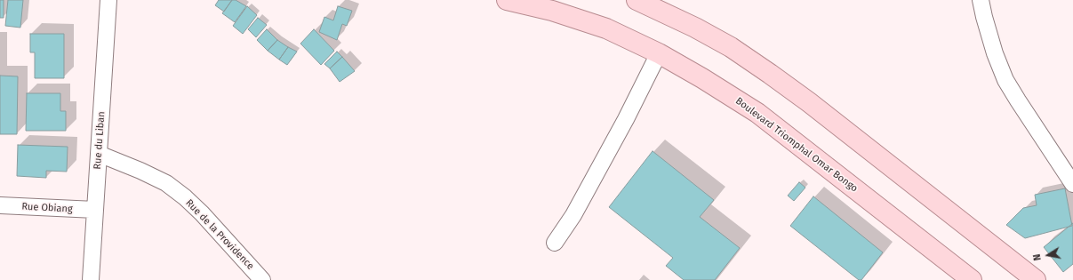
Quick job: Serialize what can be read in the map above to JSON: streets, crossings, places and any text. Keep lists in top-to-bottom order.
{
  "streets": {
    "main road": ["Boulevard Triomphal Omar Bongo"],
    "street": ["Rue du Liban", "Rue Obiang", "Rue de la Providence"]
  },
  "crossings": [
    ["Rue du Liban", "Rue Obiang"],
    ["Rue du Liban", "Rue de la Providence"]
  ],
  "north": "left"
}
